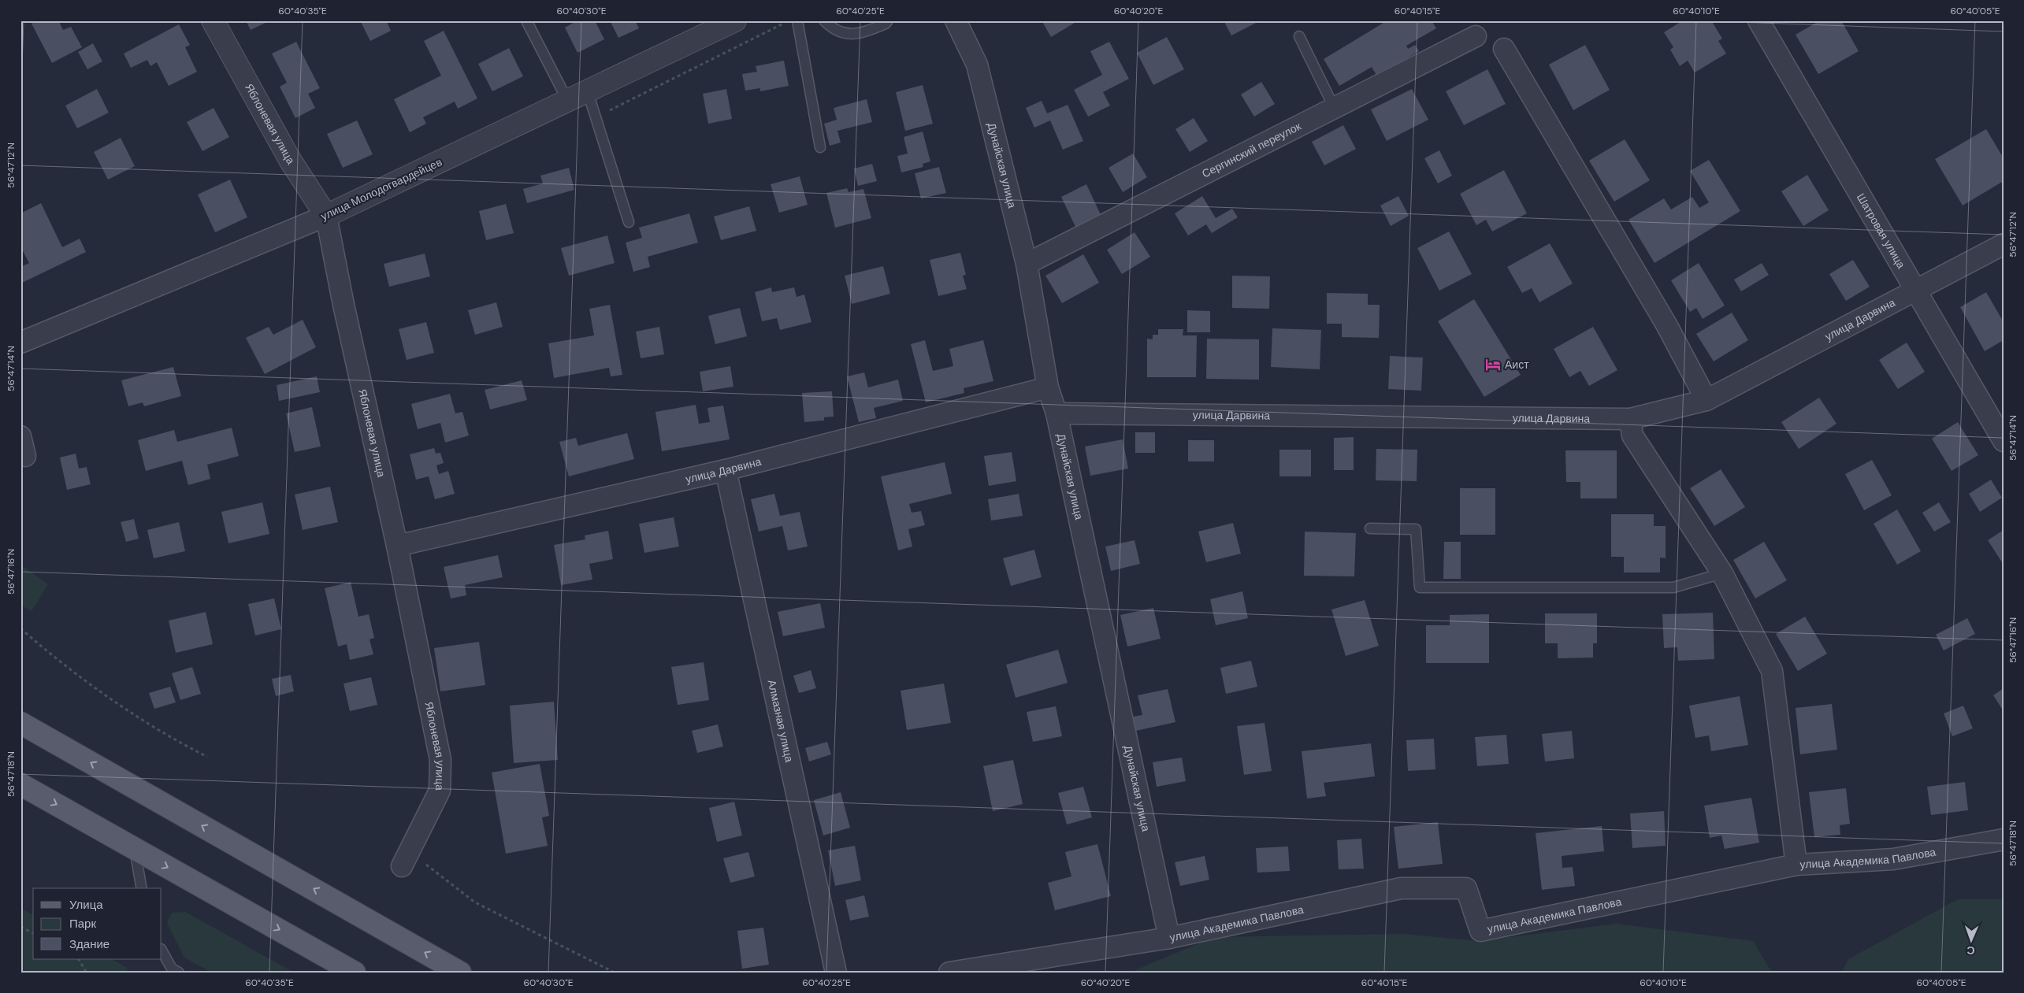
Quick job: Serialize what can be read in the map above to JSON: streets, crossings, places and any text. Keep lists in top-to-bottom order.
{
  "streets": {
    "street": [
      "Яблоневая улица",
      "Сергинский переулок",
      "Дунайская улица",
      "улица Молодогвардейцев",
      "Шатровая улица",
      "улица Дарвина",
      "Алмазная улица",
      "улица Академика Павлова"
    ]
  },
  "crossings": [
    ["Яблоневая улица", "улица Молодогвардейцев"],
    ["Яблоневая улица", "улица Дарвина"],
    ["Сергинский переулок", "Дунайская улица"],
    ["Дунайская улица", "улица Дарвина"],
    ["Дунайская улица", "улица Академика Павлова"],
    ["Шатровая улица", "улица Дарвина"],
    ["улица Дарвина", "Алмазная улица"]
  ],
  "places": {
    "hotel": ["Аист"]
  },
  "legend": ["Улица", "Парк", "Здание"],
  "north": "bottom",
  "coordinates": [
    "60°40'35\"E",
    "60°40'30\"E",
    "60°40'25\"E",
    "60°40'20\"E",
    "60°40'15\"E",
    "60°40'10\"E",
    "60°40'05\"E",
    "56°47'12\"N",
    "56°47'14\"N",
    "56°47'16\"N",
    "56°47'18\"N"
  ]
}
